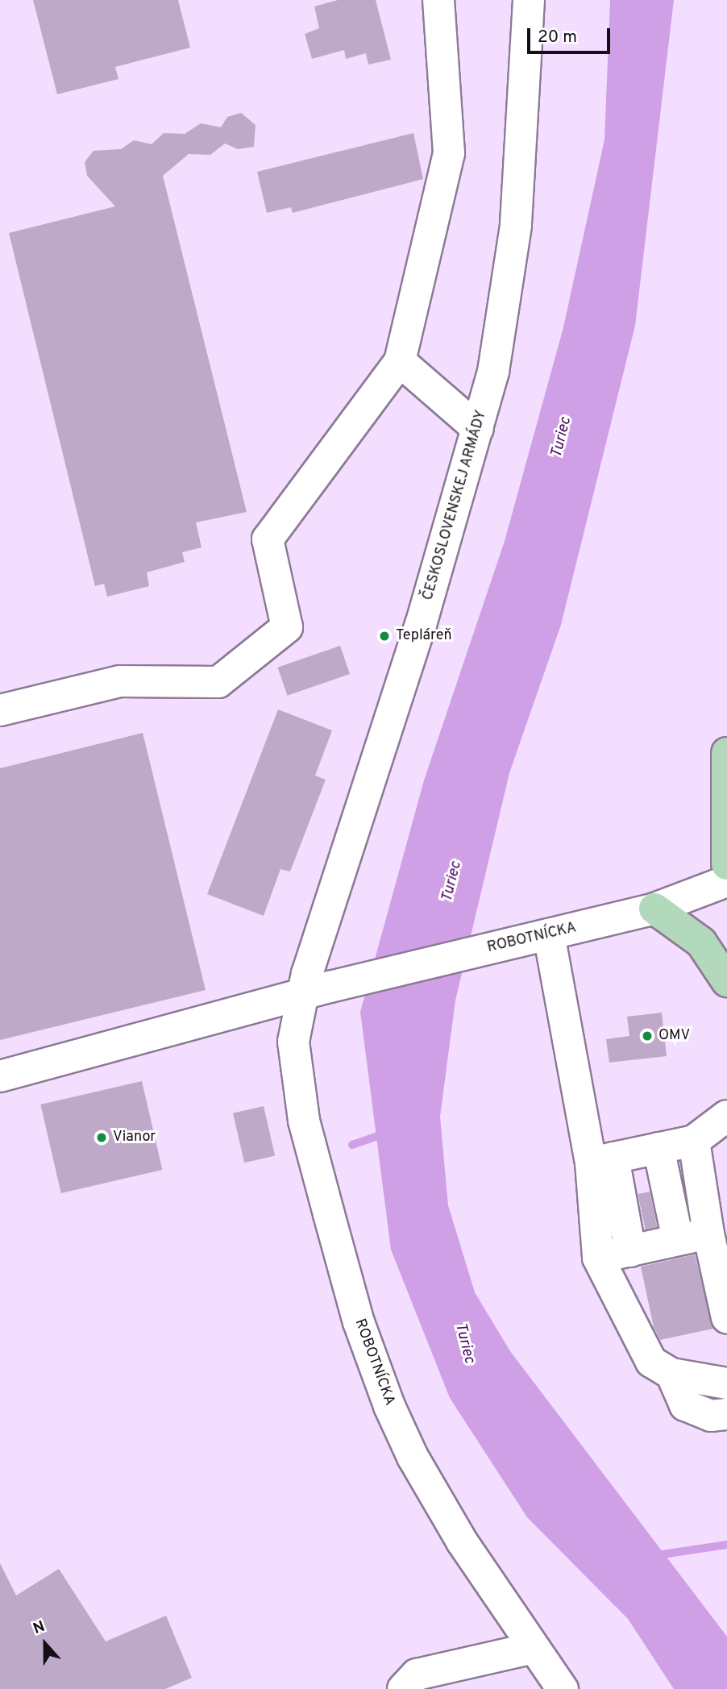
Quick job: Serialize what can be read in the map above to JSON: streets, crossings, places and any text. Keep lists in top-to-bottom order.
{
  "streets": {
    "street": ["ČESKOSLOVENSKEJ ARMÁDY", "ROBOTNÍCKA"]
  },
  "crossings": [
    ["ČESKOSLOVENSKEJ ARMÁDY", "ROBOTNÍCKA"]
  ],
  "water": ["Turiec"],
  "places": ["Tepláreň", "OMV", "Vianor"],
  "scale_bar": "20 m",
  "north": "top"
}
